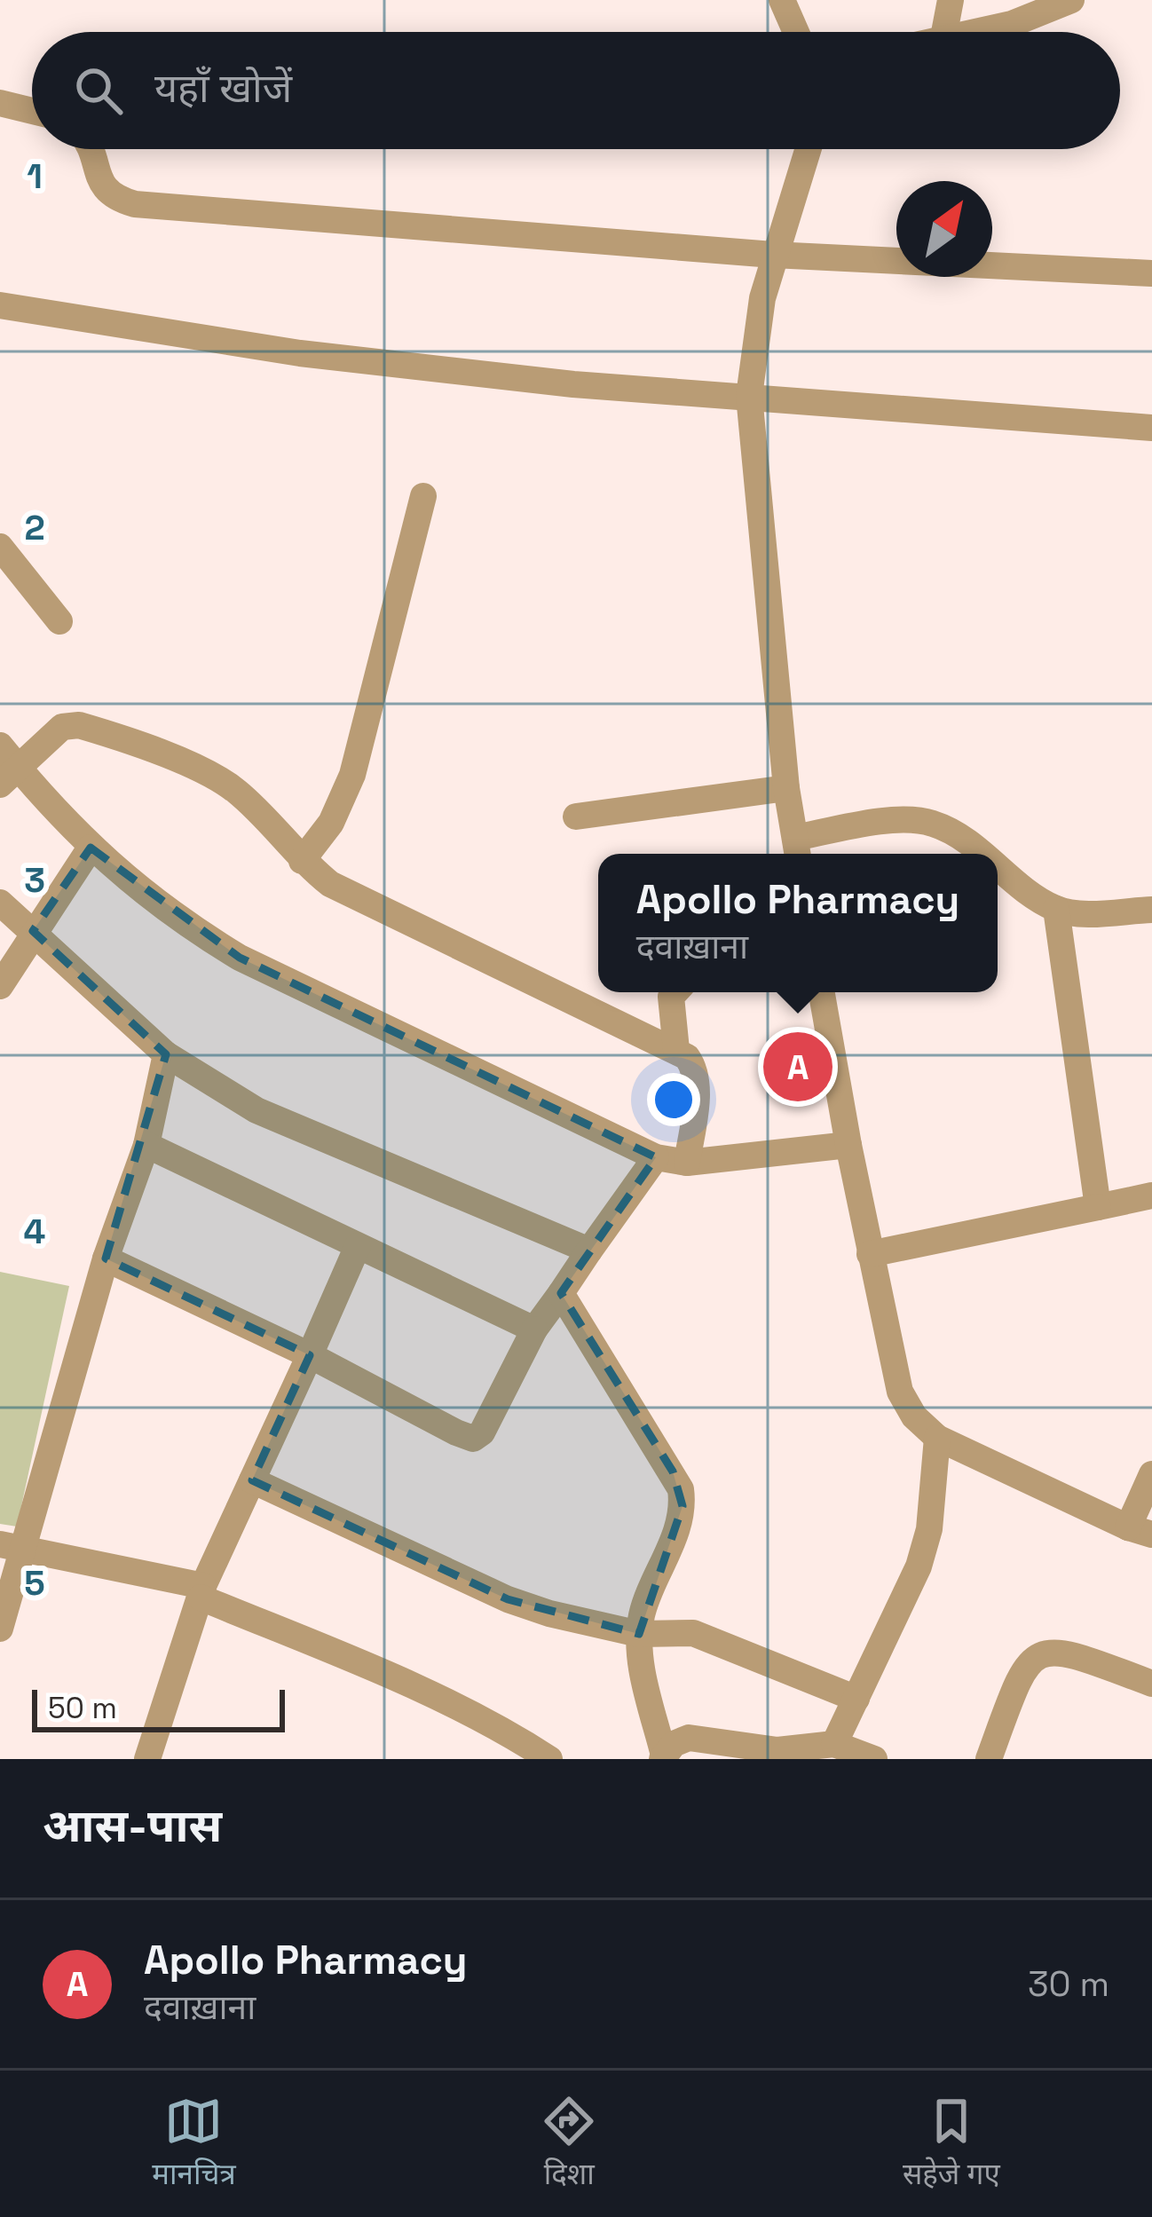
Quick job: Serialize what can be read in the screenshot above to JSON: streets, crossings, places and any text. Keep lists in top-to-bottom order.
{
  "scale_bar": "50 m",
  "north": "top right",
  "page": {
    "search": "यहाँ खोजें",
    "popup": ["Apollo Pharmacy", "दवाख़ाना"],
    "pins": "A",
    "scale": "50 m",
    "heading": "आस-पास",
    "list": [
      {
        "mark": "A",
        "name": "Apollo Pharmacy",
        "note": "दवाख़ाना",
        "value": "30 m"
      }
    ],
    "nav": ["मानचित्र", "दिशा", "सहेजे गए"]
  },
  "grid": {
    "rows": [
      "1",
      "2",
      "3",
      "4",
      "5"
    ]
  }
}
